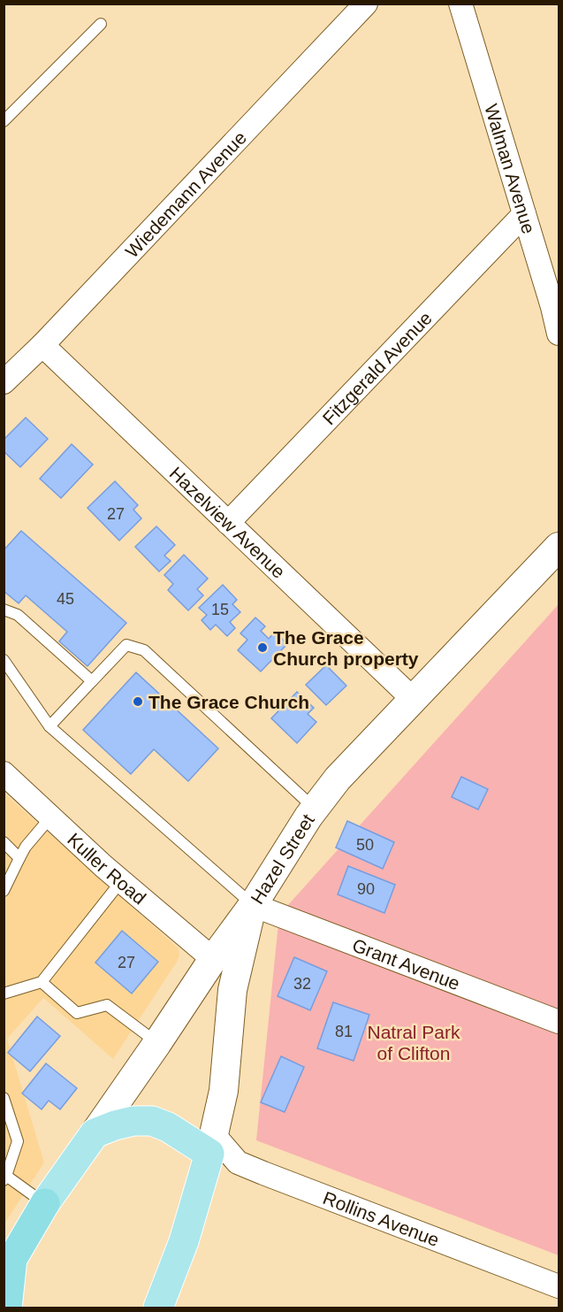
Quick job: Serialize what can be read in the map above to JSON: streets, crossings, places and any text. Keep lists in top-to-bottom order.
{
  "streets": {
    "main road": ["Hazel Street", "Rollins Avenue"],
    "street": [
      "Walman Avenue",
      "Wiedemann Avenue",
      "Fitzgerald Avenue",
      "Hazelview Avenue",
      "Kuller Road",
      "Grant Avenue"
    ]
  },
  "crossings": [
    ["Walman Avenue", "Fitzgerald Avenue"],
    ["Wiedemann Avenue", "Hazelview Avenue"],
    ["Fitzgerald Avenue", "Hazelview Avenue"],
    ["Hazelview Avenue", "Hazel Street"],
    ["Hazel Street", "Kuller Road"],
    ["Hazel Street", "Grant Avenue"],
    ["Hazel Street", "Rollins Avenue"]
  ],
  "parks": ["Natral Park of Clifton"],
  "places": ["The Grace Church property", "The Grace Church"],
  "house_numbers": [
    "27",
    "45",
    "15",
    "50",
    "90",
    "27",
    "32",
    "81"
  ]
}
